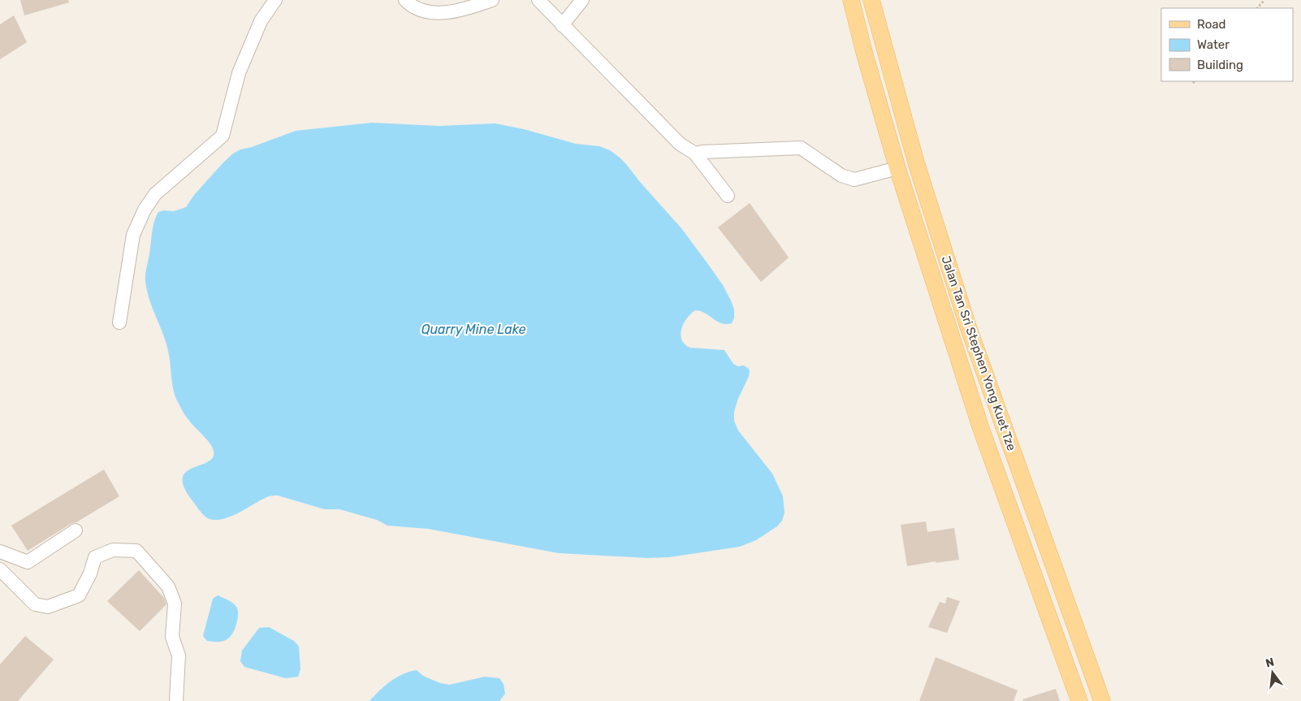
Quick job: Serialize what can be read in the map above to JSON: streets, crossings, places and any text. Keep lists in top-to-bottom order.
{
  "streets": {
    "main road": ["Jalan Tan Sri Stephen Yong Kuet Tze"]
  },
  "water": ["Quarry Mine Lake"],
  "legend": ["Road", "Water", "Building"],
  "north": "top"
}
